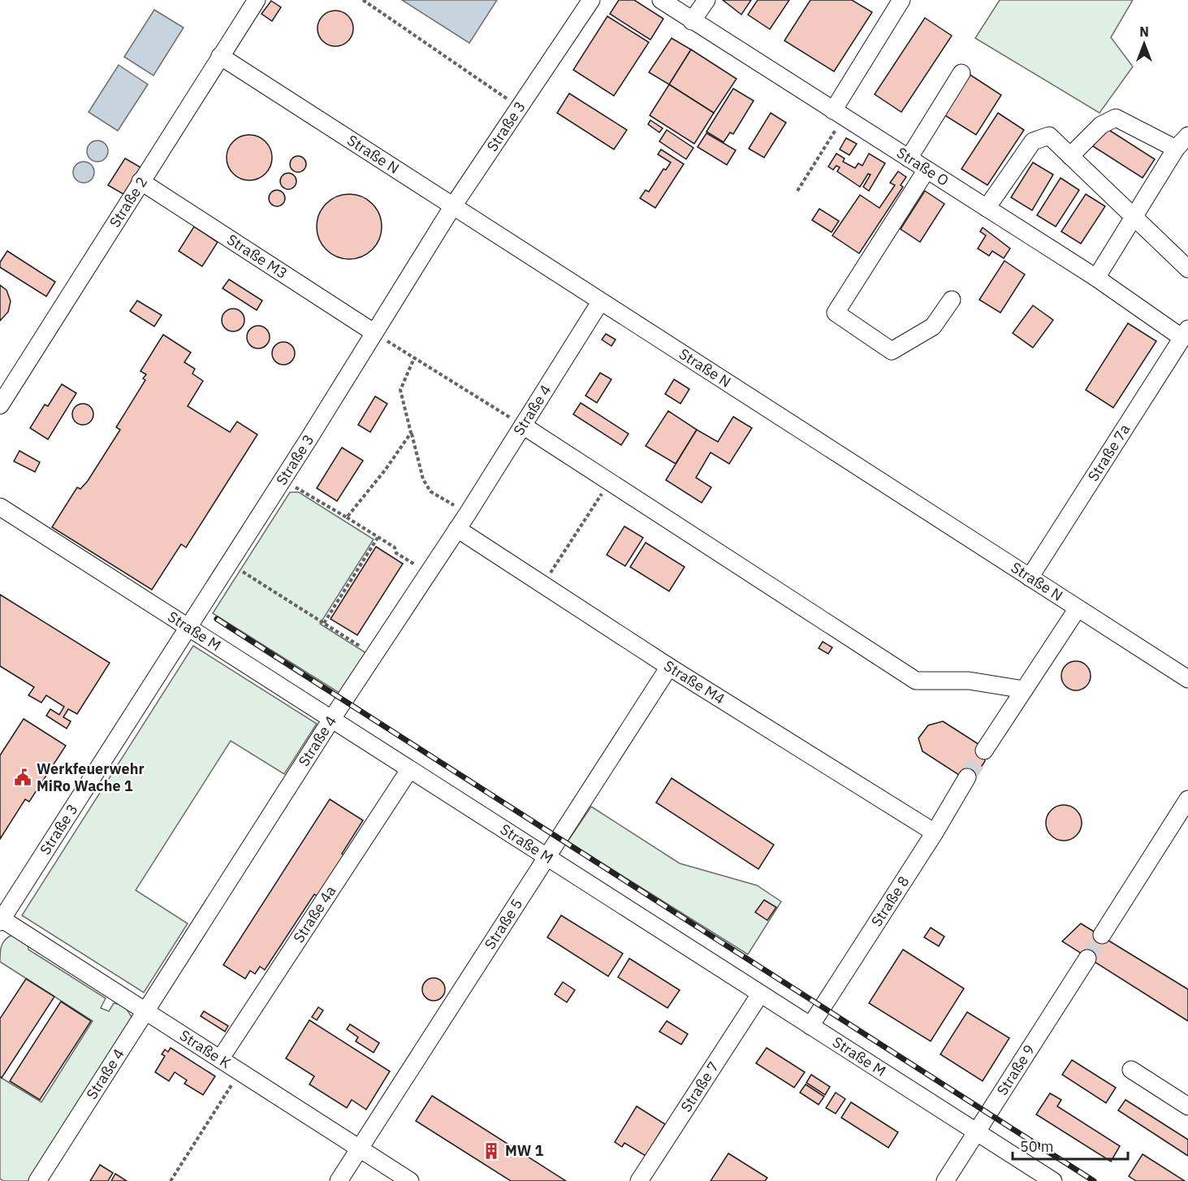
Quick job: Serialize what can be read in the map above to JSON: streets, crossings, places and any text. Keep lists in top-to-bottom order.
{
  "streets": {
    "lane": [
      "Straße 3",
      "Straße N",
      "Straße O",
      "Straße 2",
      "Straße M3",
      "Straße 4",
      "Straße 7a",
      "Straße M",
      "Straße M4",
      "Straße 8",
      "Straße 4a",
      "Straße 5",
      "Straße K",
      "Straße 9",
      "Straße 7"
    ]
  },
  "crossings": [
    ["Straße 3", "Straße N"],
    ["Straße 3", "Straße M3"],
    ["Straße 3", "Straße M"],
    ["Straße 3", "Straße K"],
    ["Straße N", "Straße 2"],
    ["Straße N", "Straße 4"],
    ["Straße N", "Straße 7a"],
    ["Straße O", "Straße 7a"],
    ["Straße 2", "Straße M3"],
    ["Straße 4", "Straße M"],
    ["Straße 4", "Straße M4"],
    ["Straße 4", "Straße K"],
    ["Straße M", "Straße 8"],
    ["Straße M", "Straße 4a"],
    ["Straße M", "Straße 5"],
    ["Straße M", "Straße 9"],
    ["Straße M", "Straße 7"],
    ["Straße M4", "Straße 8"],
    ["Straße M4", "Straße 5"],
    ["Straße 4a", "Straße K"],
    ["Straße 5", "Straße K"]
  ],
  "places": {
    "public building": ["Werkfeuerwehr MiRo Wache 1"],
    "building": ["MW 1"]
  },
  "scale_bar": "50 m",
  "north": "top"
}
